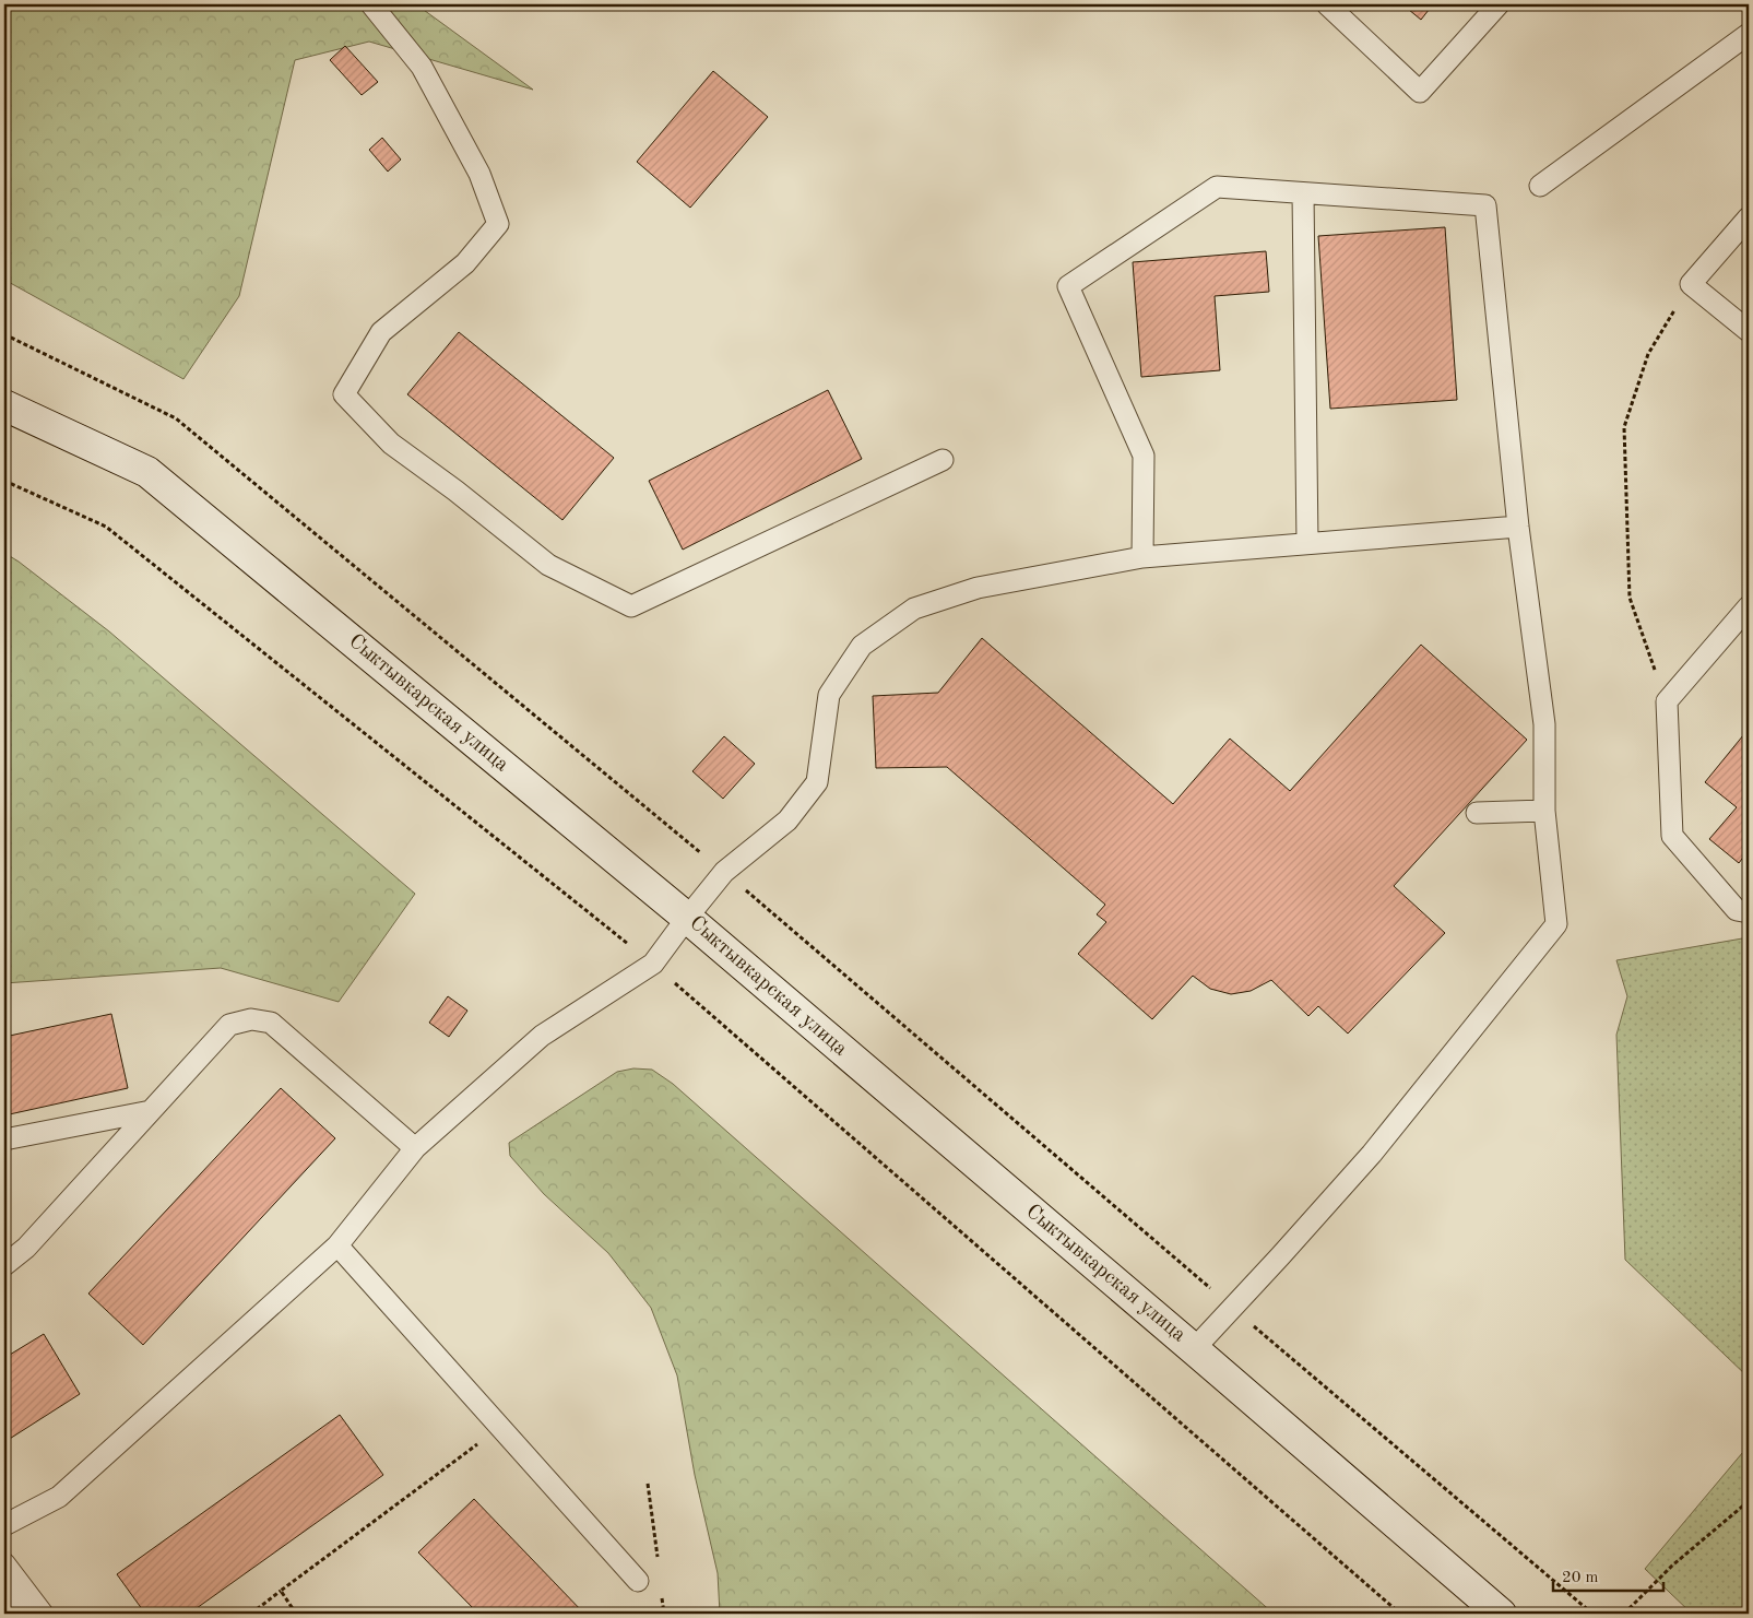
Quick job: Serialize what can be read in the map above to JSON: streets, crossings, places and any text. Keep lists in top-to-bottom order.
{
  "streets": {
    "main road": ["Сыктывкарская улица"]
  },
  "scale_bar": "20 m"
}
